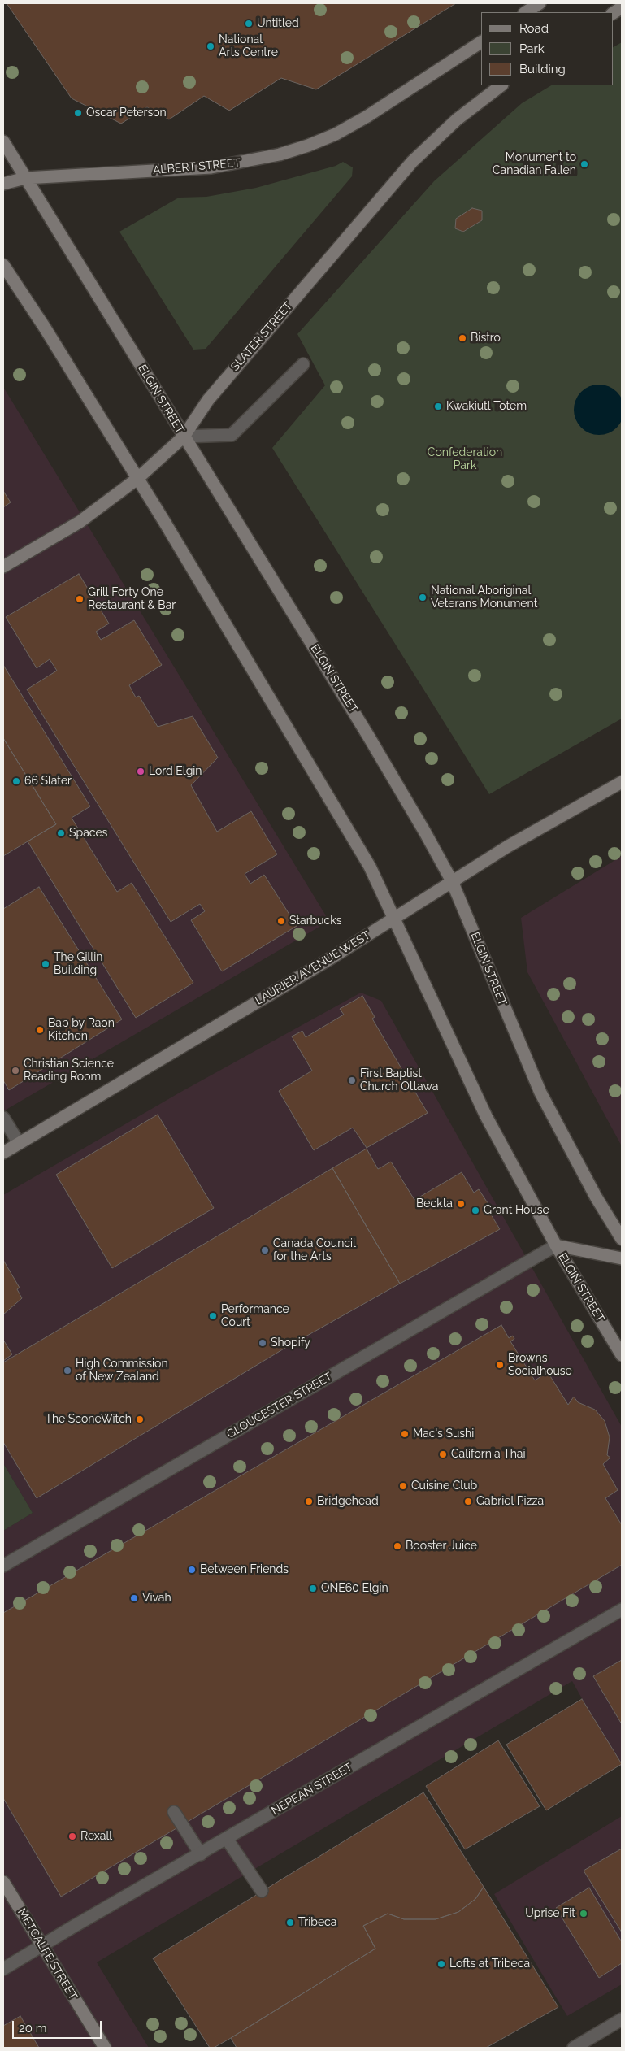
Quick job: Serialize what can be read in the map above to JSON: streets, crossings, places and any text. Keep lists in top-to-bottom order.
{
  "streets": {
    "main road": [
      "ALBERT STREET",
      "SLATER STREET",
      "ELGIN STREET",
      "LAURIER AVENUE WEST",
      "METCALFE STREET"
    ],
    "street": ["GLOUCESTER STREET", "NEPEAN STREET"]
  },
  "crossings": [
    ["ALBERT STREET", "ELGIN STREET"],
    ["SLATER STREET", "ELGIN STREET"],
    ["ELGIN STREET", "LAURIER AVENUE WEST"],
    ["ELGIN STREET", "GLOUCESTER STREET"],
    ["NEPEAN STREET", "METCALFE STREET"]
  ],
  "parks": ["Confederation Park"],
  "places": [
    "Untitled",
    "National Arts Centre",
    "Oscar Peterson",
    "Monument to Canadian Fallen",
    "Bistro",
    "Kwakiutl Totem",
    "National Aboriginal Veterans Monument",
    "Grill Forty One Restaurant & Bar",
    "Lord Elgin",
    "66 Slater",
    "Spaces",
    "Starbucks",
    "The Gillin Building",
    "Bap by Raon Kitchen",
    "Christian Science Reading Room",
    "First Baptist Church Ottawa",
    "Beckta",
    "Grant House",
    "Canada Council for the Arts",
    "Performance Court",
    "Shopify",
    "Browns Socialhouse",
    "High Commission of New Zealand",
    "The SconeWitch",
    "Mac's Sushi",
    "California Thai",
    "Cuisine Club",
    "Bridgehead",
    "Gabriel Pizza",
    "Booster Juice",
    "Between Friends",
    "ONE60 Elgin",
    "Vivah",
    "Rexall",
    "Uprise Fit",
    "Tribeca",
    "Lofts at Tribeca"
  ],
  "legend": ["Road", "Park", "Building"],
  "scale_bar": "20 m"
}
